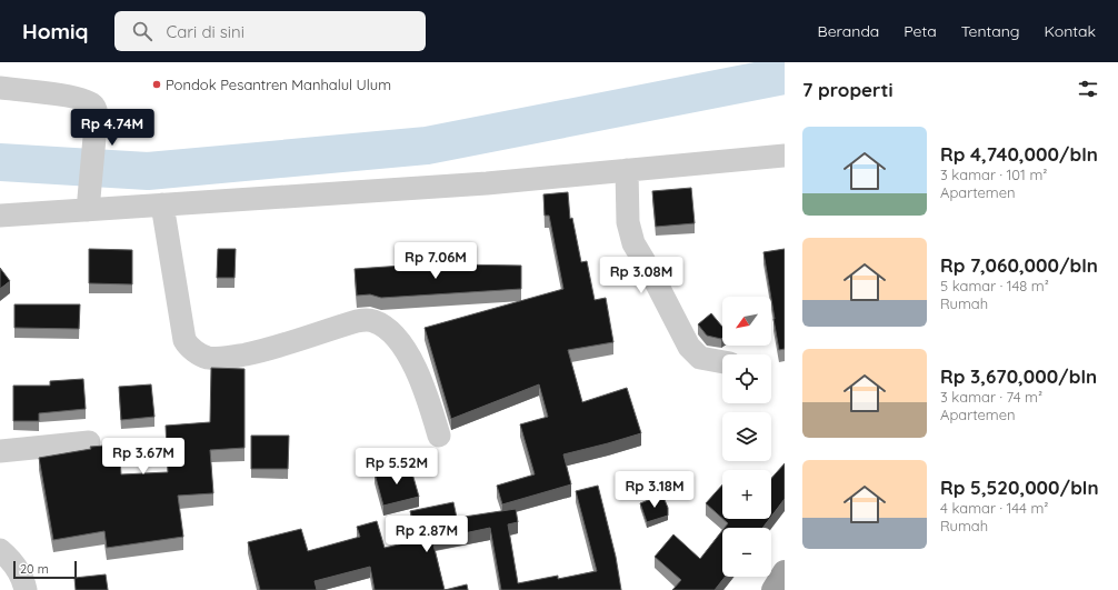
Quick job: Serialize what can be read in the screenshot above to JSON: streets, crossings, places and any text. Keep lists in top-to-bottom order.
{
  "places": ["Pondok Pesantren Manhalul Ulum"],
  "scale_bar": "20 m",
  "north": "bottom left",
  "page": {
    "header": "Homiq",
    "search": "Cari di sini",
    "nav": [
      "Beranda",
      "Peta",
      "Tentang",
      "Kontak"
    ],
    "heading": "7 properti",
    "price": [
      "Rp 4.74M",
      "Rp 7.06M",
      "Rp 3.08M",
      "Rp 3.67M",
      "Rp 5.52M",
      "Rp 3.18M",
      "Rp 2.87M"
    ],
    "list": [
      {
        "name": "Rp 4,740,000/bln",
        "note": "3 kamar · 101 m² · Apartemen"
      },
      {
        "name": "Rp 7,060,000/bln",
        "note": "5 kamar · 148 m² · Rumah"
      },
      {
        "name": "Rp 3,670,000/bln",
        "note": "3 kamar · 74 m² · Apartemen"
      },
      {
        "name": "Rp 5,520,000/bln",
        "note": "4 kamar · 144 m² · Rumah"
      }
    ],
    "map_buttons": ["+", "−"],
    "scale": "20 m"
  }
}
